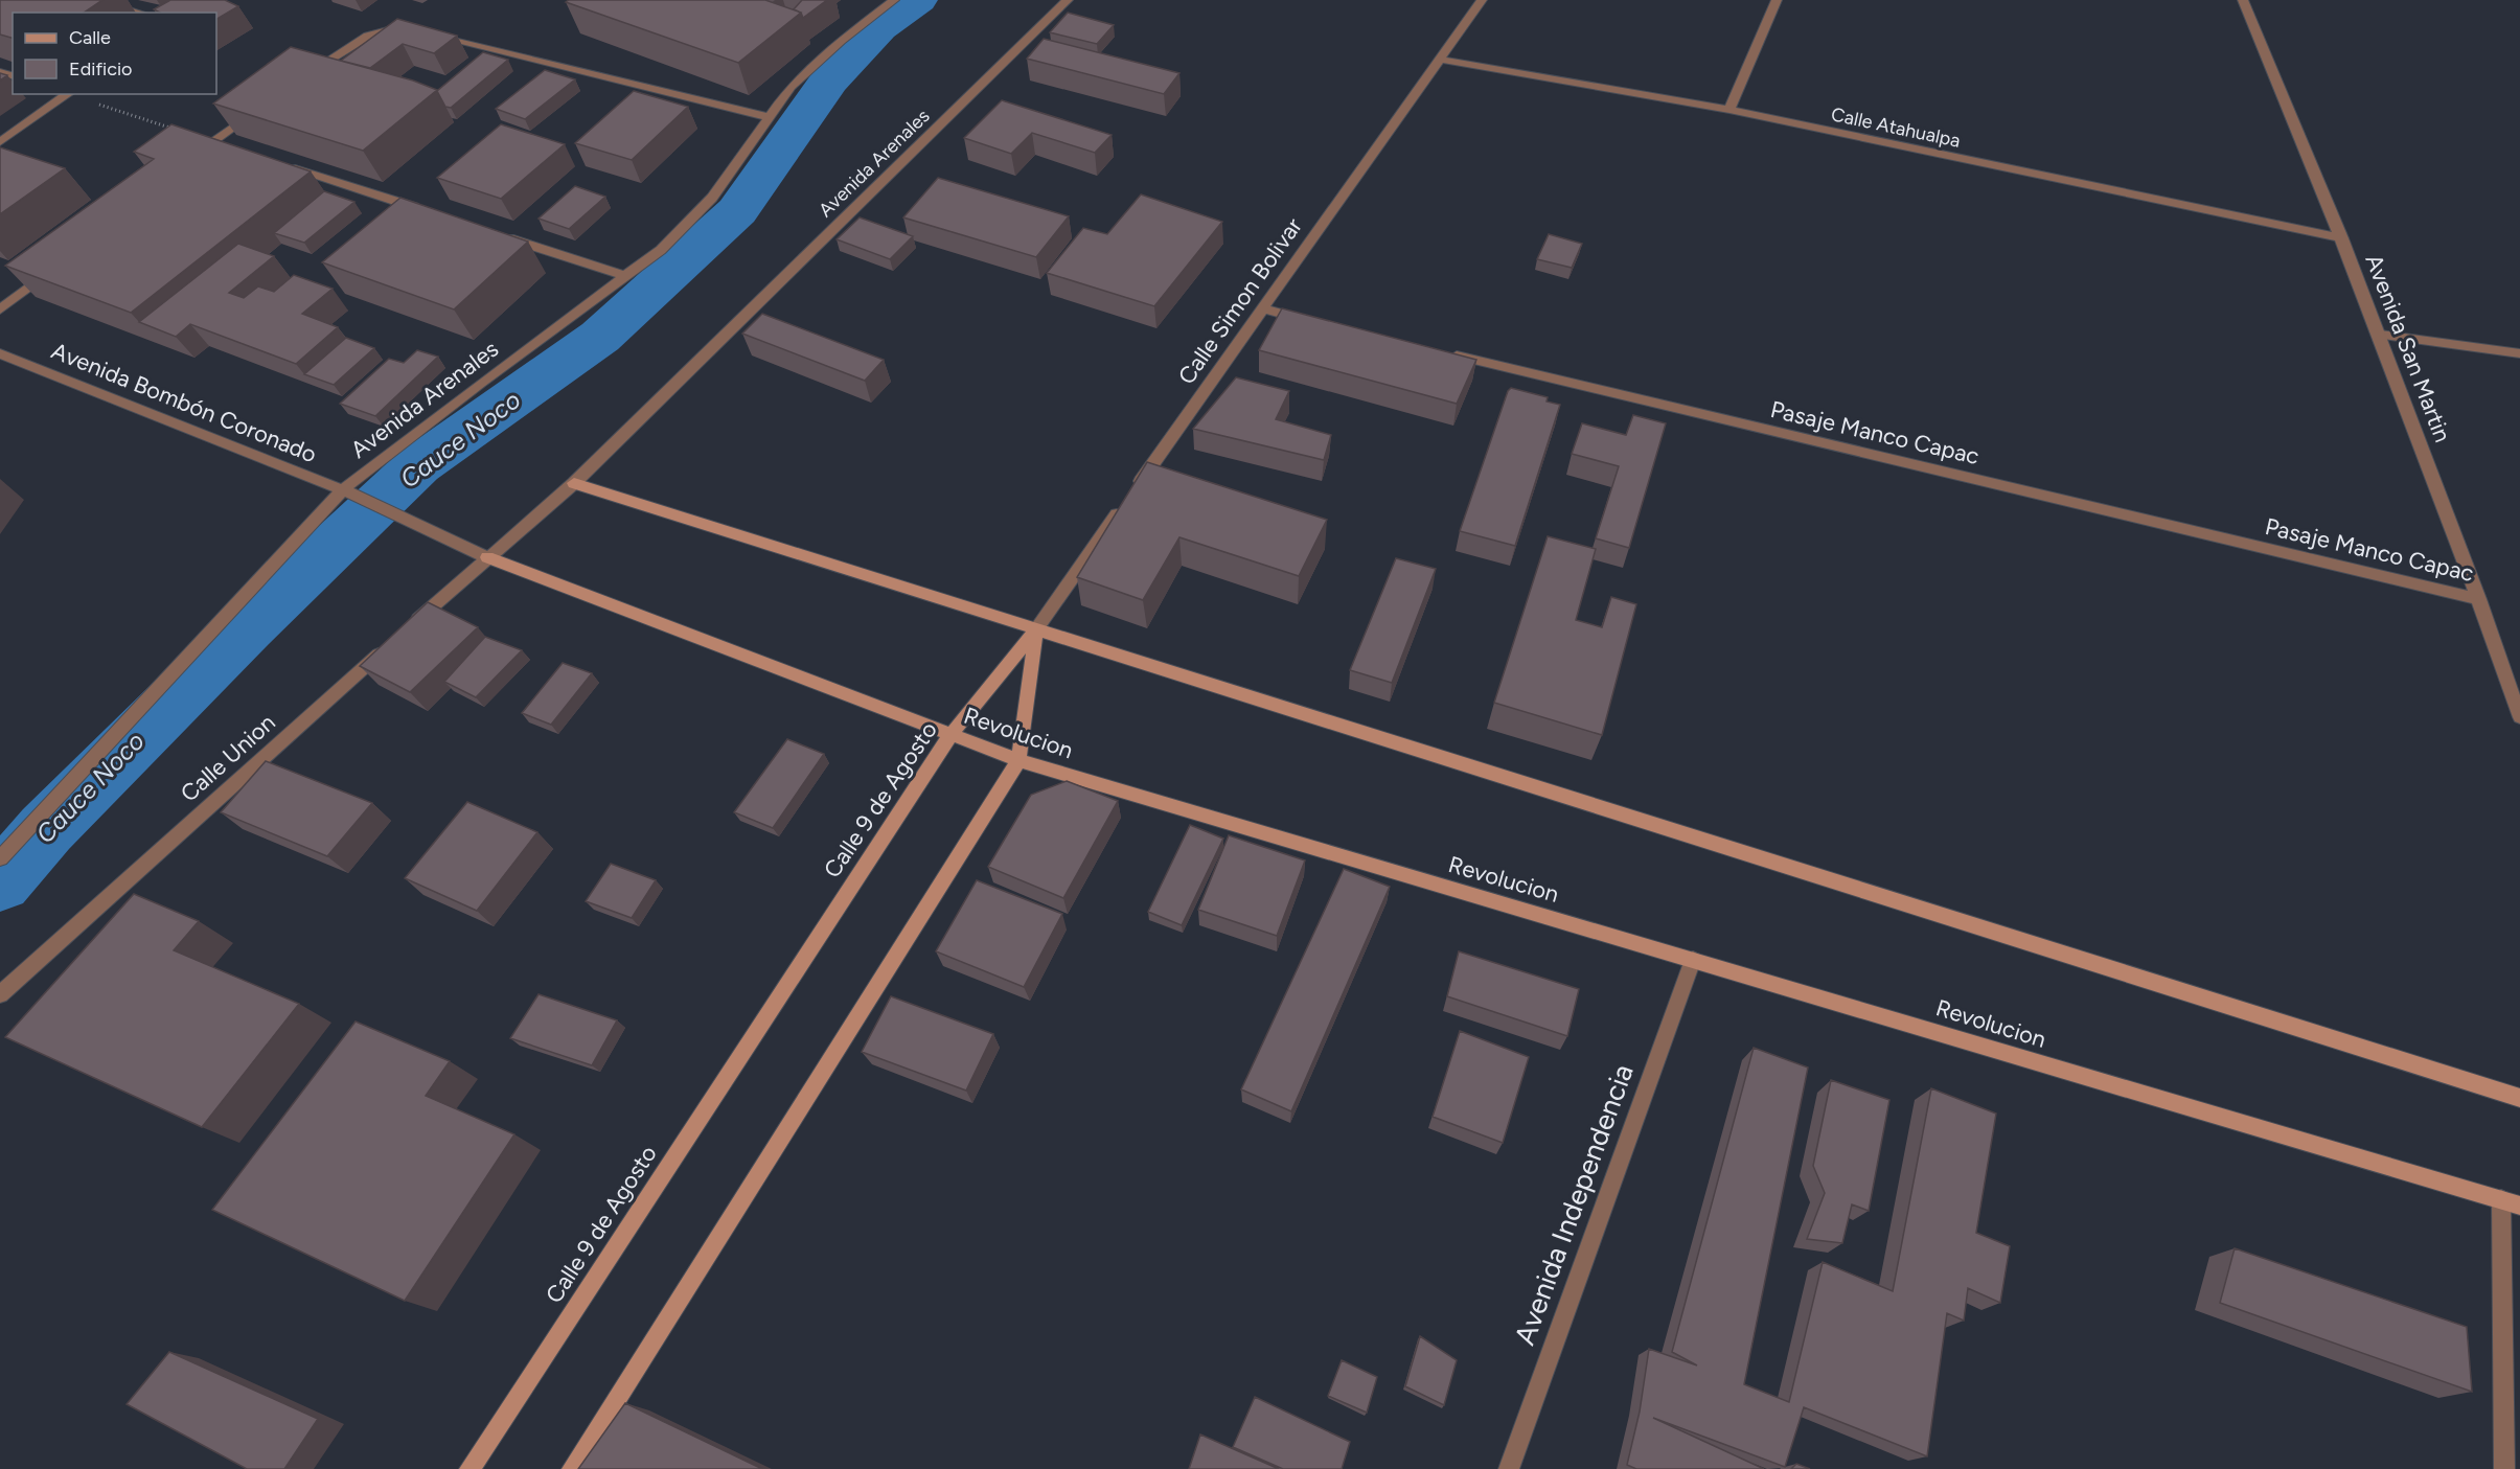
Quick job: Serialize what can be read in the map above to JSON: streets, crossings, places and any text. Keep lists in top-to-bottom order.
{
  "streets": {
    "street": [
      "Calle Atahualpa",
      "Avenida Arenales",
      "Calle Simon Bolivar",
      "Avenida San Martin",
      "Avenida Bombón Coronado",
      "Pasaje Manco Capac",
      "Revolucion",
      "Calle Union",
      "Calle 9 de Agosto",
      "Avenida Independencia"
    ]
  },
  "crossings": [
    ["Calle Atahualpa", "Calle Simon Bolivar"],
    ["Calle Atahualpa", "Avenida San Martin"],
    ["Avenida Arenales", "Avenida Bombón Coronado"],
    ["Avenida Arenales", "Revolucion"],
    ["Avenida Arenales", "Calle Union"],
    ["Calle Simon Bolivar", "Calle 9 de Agosto"],
    ["Avenida San Martin", "Pasaje Manco Capac"],
    ["Avenida Bombón Coronado", "Revolucion"],
    ["Avenida Bombón Coronado", "Calle Union"],
    ["Revolucion", "Calle Union"],
    ["Revolucion", "Calle 9 de Agosto"],
    ["Revolucion", "Avenida Independencia"]
  ],
  "water": ["Cauce Noco"],
  "legend": ["Calle", "Edificio"]
}
